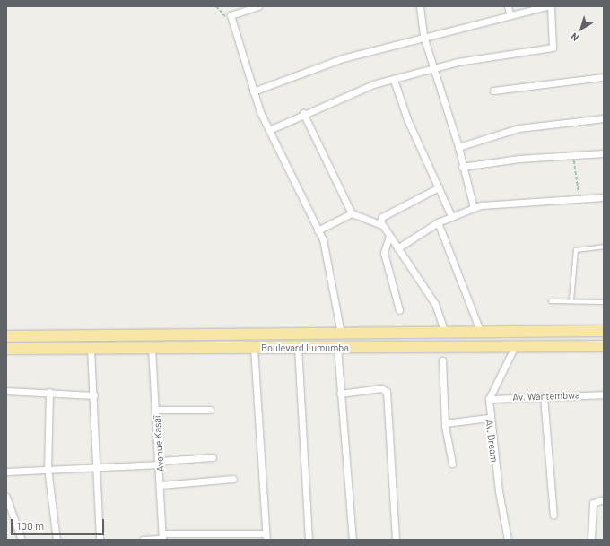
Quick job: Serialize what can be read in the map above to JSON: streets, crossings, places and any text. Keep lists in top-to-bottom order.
{
  "streets": {
    "highway": ["Boulevard Lumumba"],
    "street": ["Av. Wantembwa", "Av. Dream", "Avenue Kasaï"]
  },
  "crossings": [
    ["Boulevard Lumumba", "Av. Dream"],
    ["Boulevard Lumumba", "Avenue Kasaï"],
    ["Av. Wantembwa", "Av. Dream"]
  ],
  "scale_bar": "100 m",
  "north": "bottom left"
}
